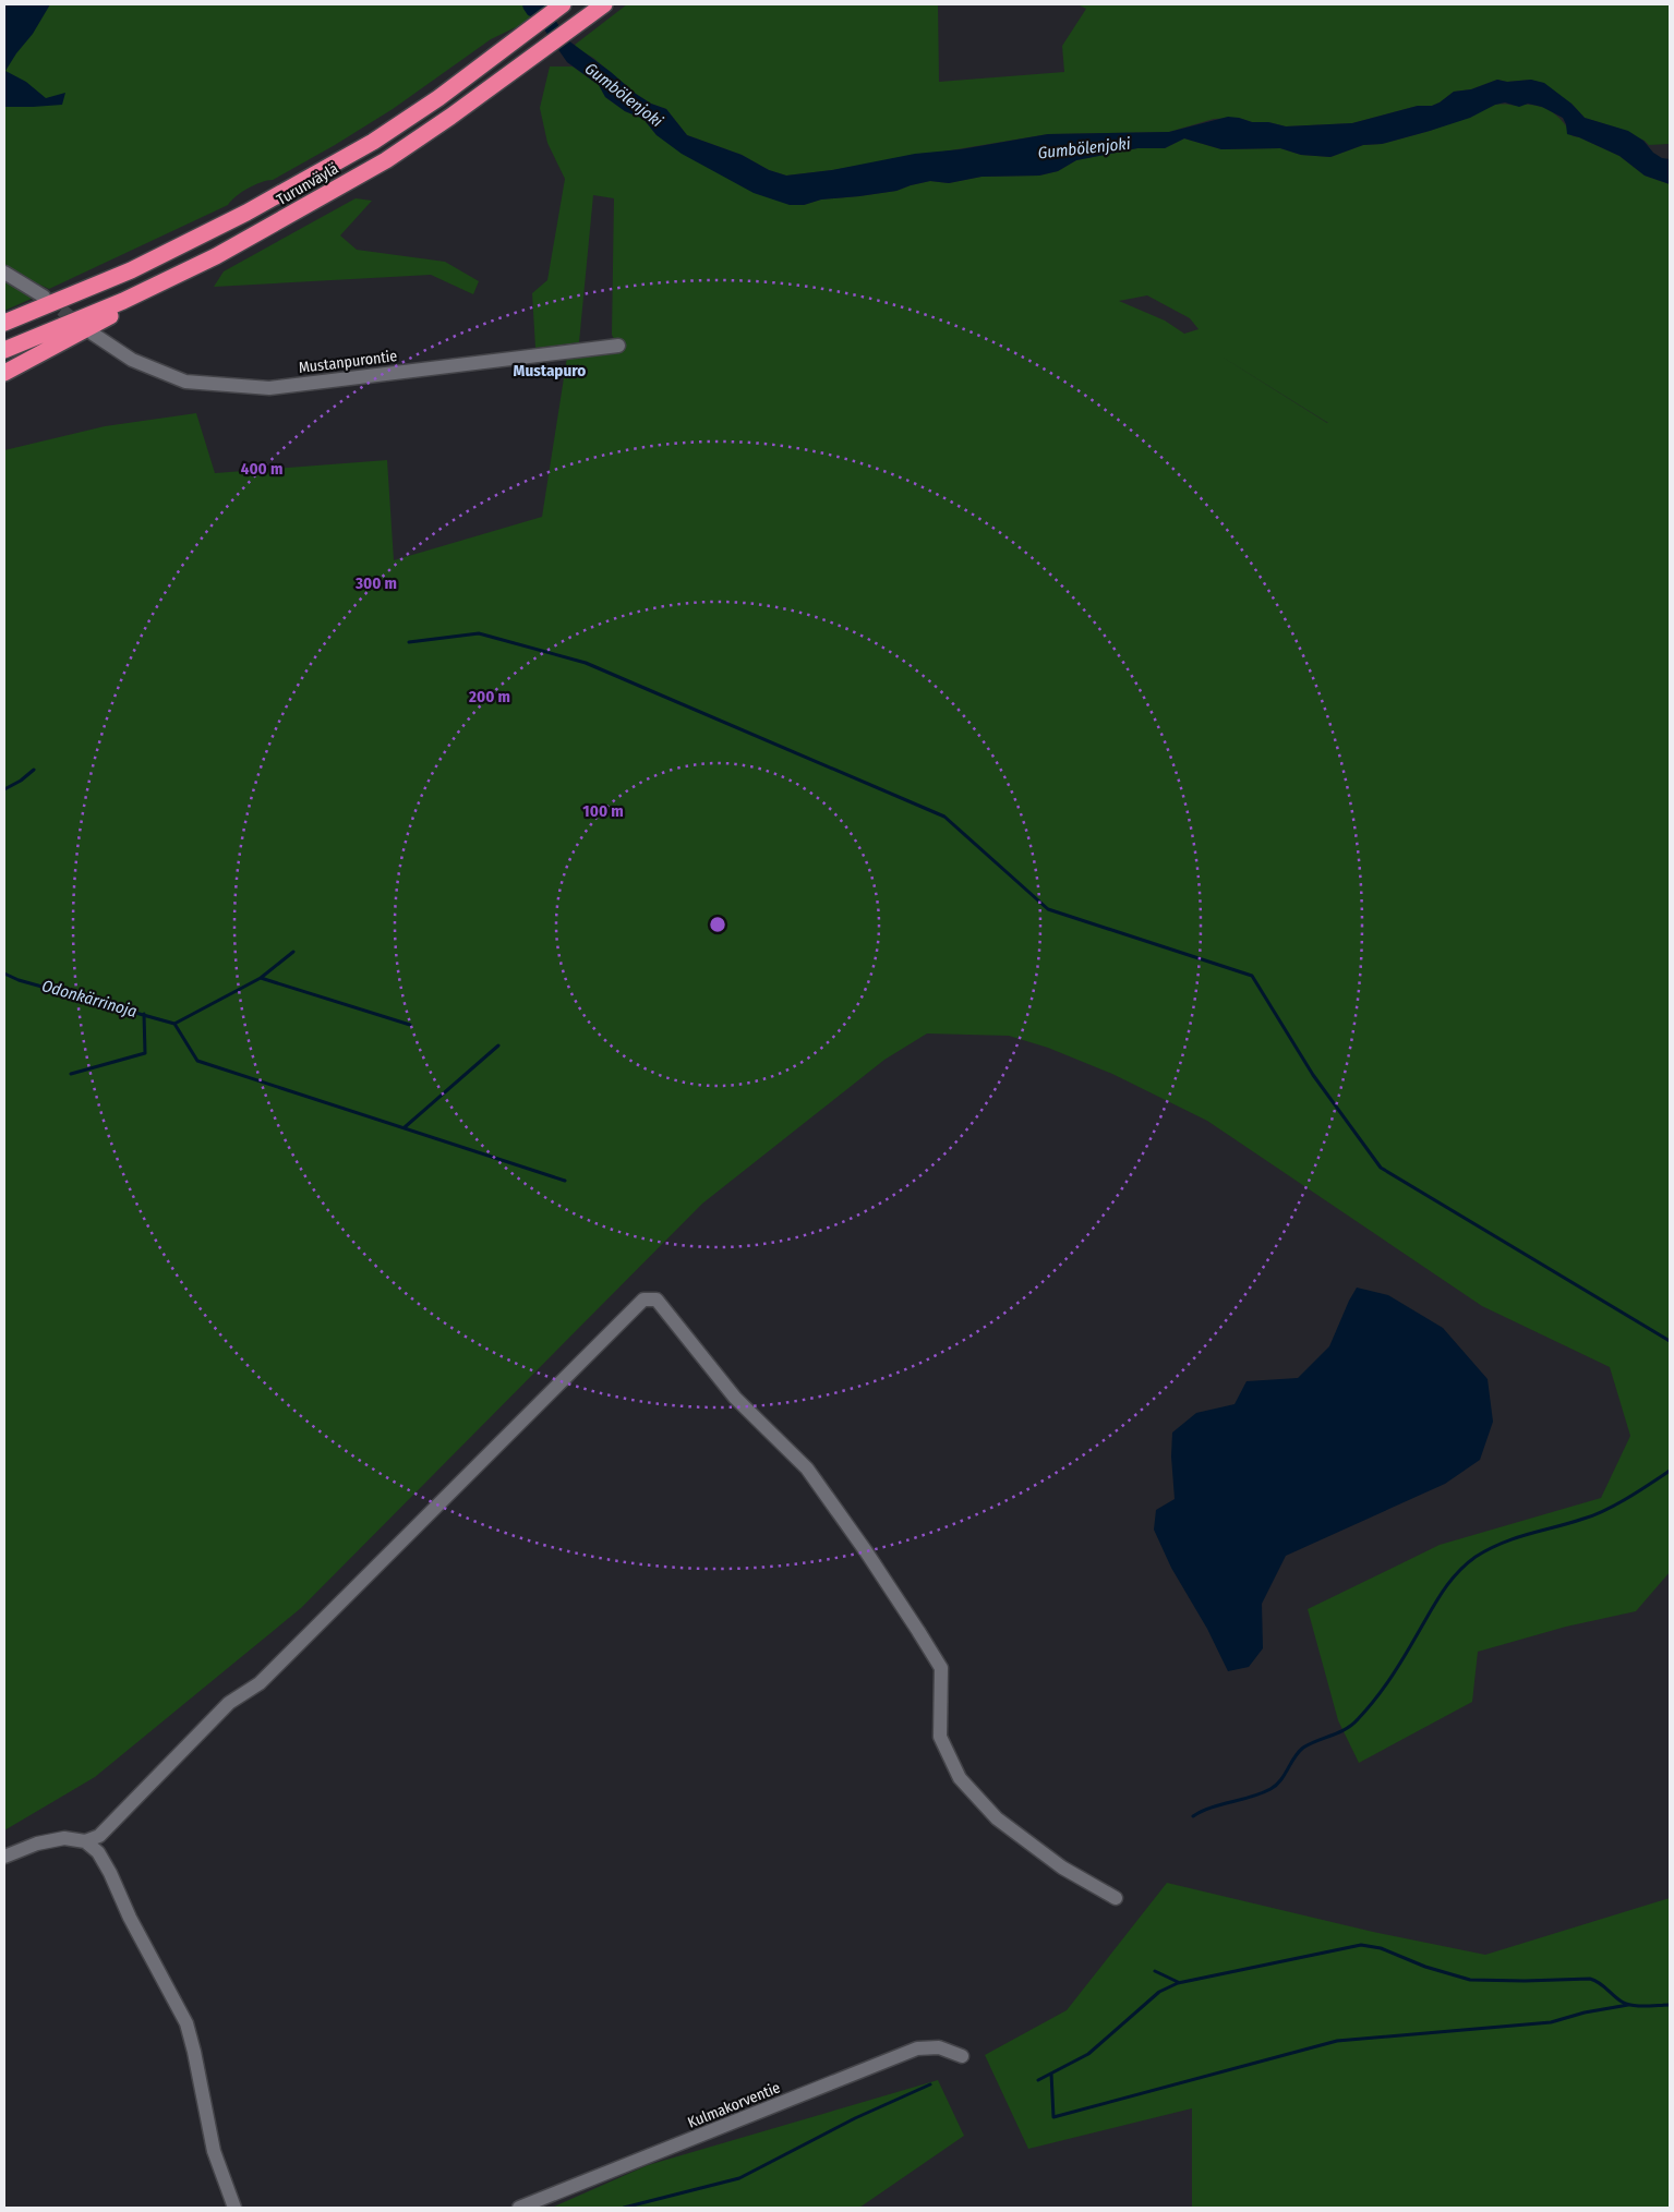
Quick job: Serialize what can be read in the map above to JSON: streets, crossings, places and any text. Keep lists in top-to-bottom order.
{
  "streets": {
    "highway": ["Turunväylä"],
    "street": ["Mustanpurontie", "Kulmakorventie"]
  },
  "districts": ["Mustapuro"],
  "water": ["Gumbölenjoki", "Odonkärrinoja"],
  "rings": [
    "400 m",
    "300 m",
    "200 m",
    "100 m"
  ]
}
